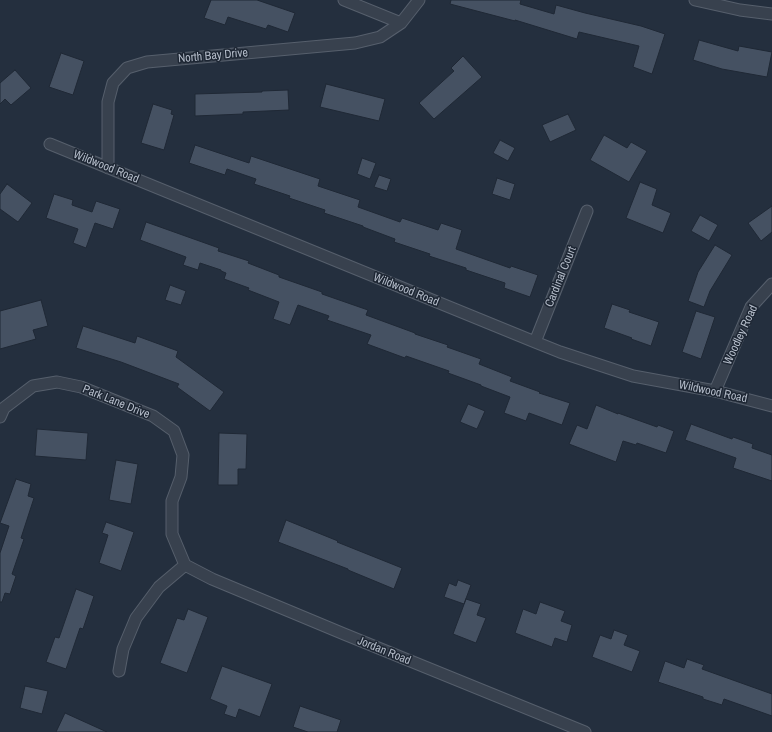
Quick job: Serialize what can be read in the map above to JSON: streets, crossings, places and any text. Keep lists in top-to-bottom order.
{
  "streets": {
    "street": [
      "North Bay Drive",
      "Wildwood Road",
      "Cardinal Court",
      "Woodley Road",
      "Park Lane Drive",
      "Jordan Road"
    ]
  },
  "crossings": [
    ["North Bay Drive", "Wildwood Road"],
    ["Wildwood Road", "Cardinal Court"],
    ["Wildwood Road", "Woodley Road"],
    ["Park Lane Drive", "Jordan Road"]
  ]
}
